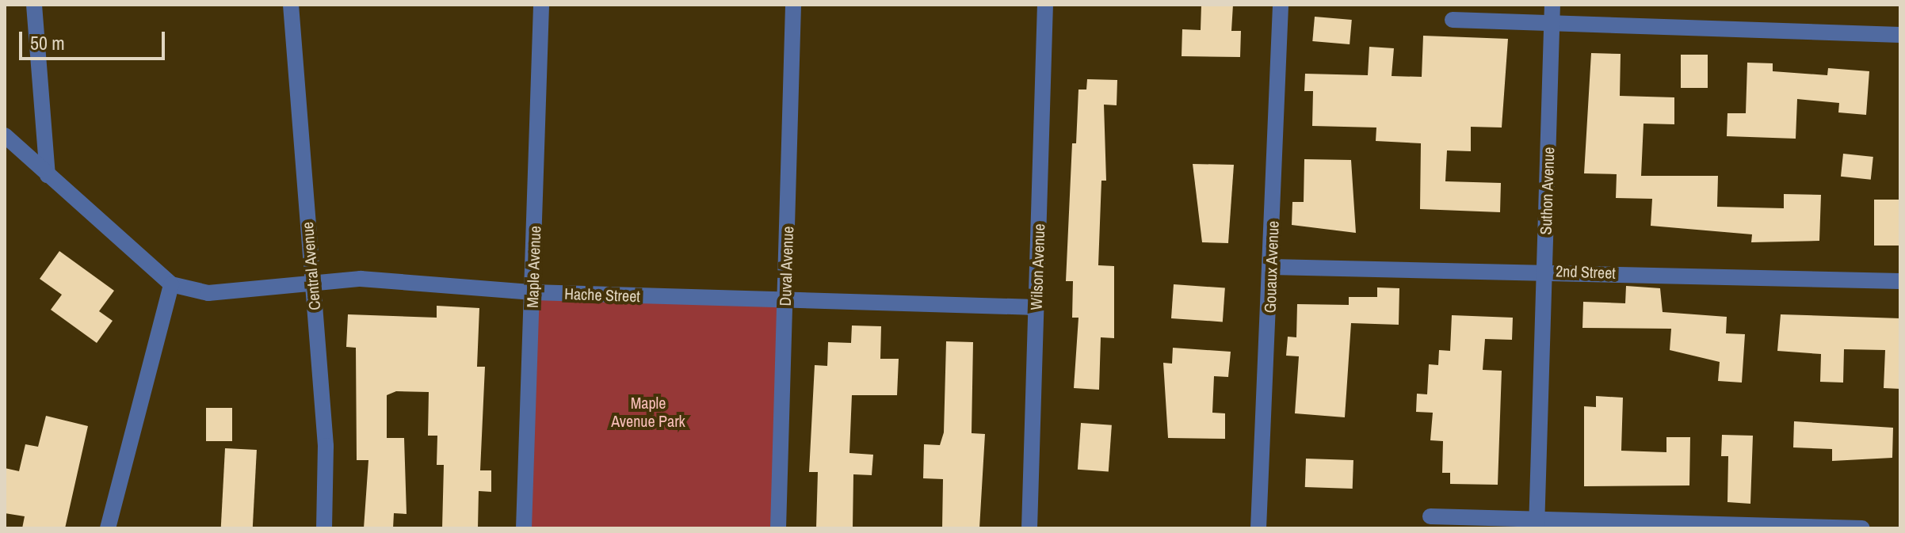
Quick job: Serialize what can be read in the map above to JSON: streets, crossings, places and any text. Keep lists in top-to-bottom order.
{
  "streets": {
    "street": [
      "Suthon Avenue",
      "Central Avenue",
      "Duval Avenue",
      "Maple Avenue",
      "Wilson Avenue",
      "Gouaux Avenue",
      "2nd Street",
      "Hache Street"
    ]
  },
  "crossings": [
    ["Suthon Avenue", "2nd Street"],
    ["Central Avenue", "Hache Street"],
    ["Duval Avenue", "Hache Street"],
    ["Maple Avenue", "Hache Street"],
    ["Wilson Avenue", "Hache Street"],
    ["Gouaux Avenue", "2nd Street"]
  ],
  "parks": ["Maple Avenue Park"],
  "scale_bar": "50 m"
}
